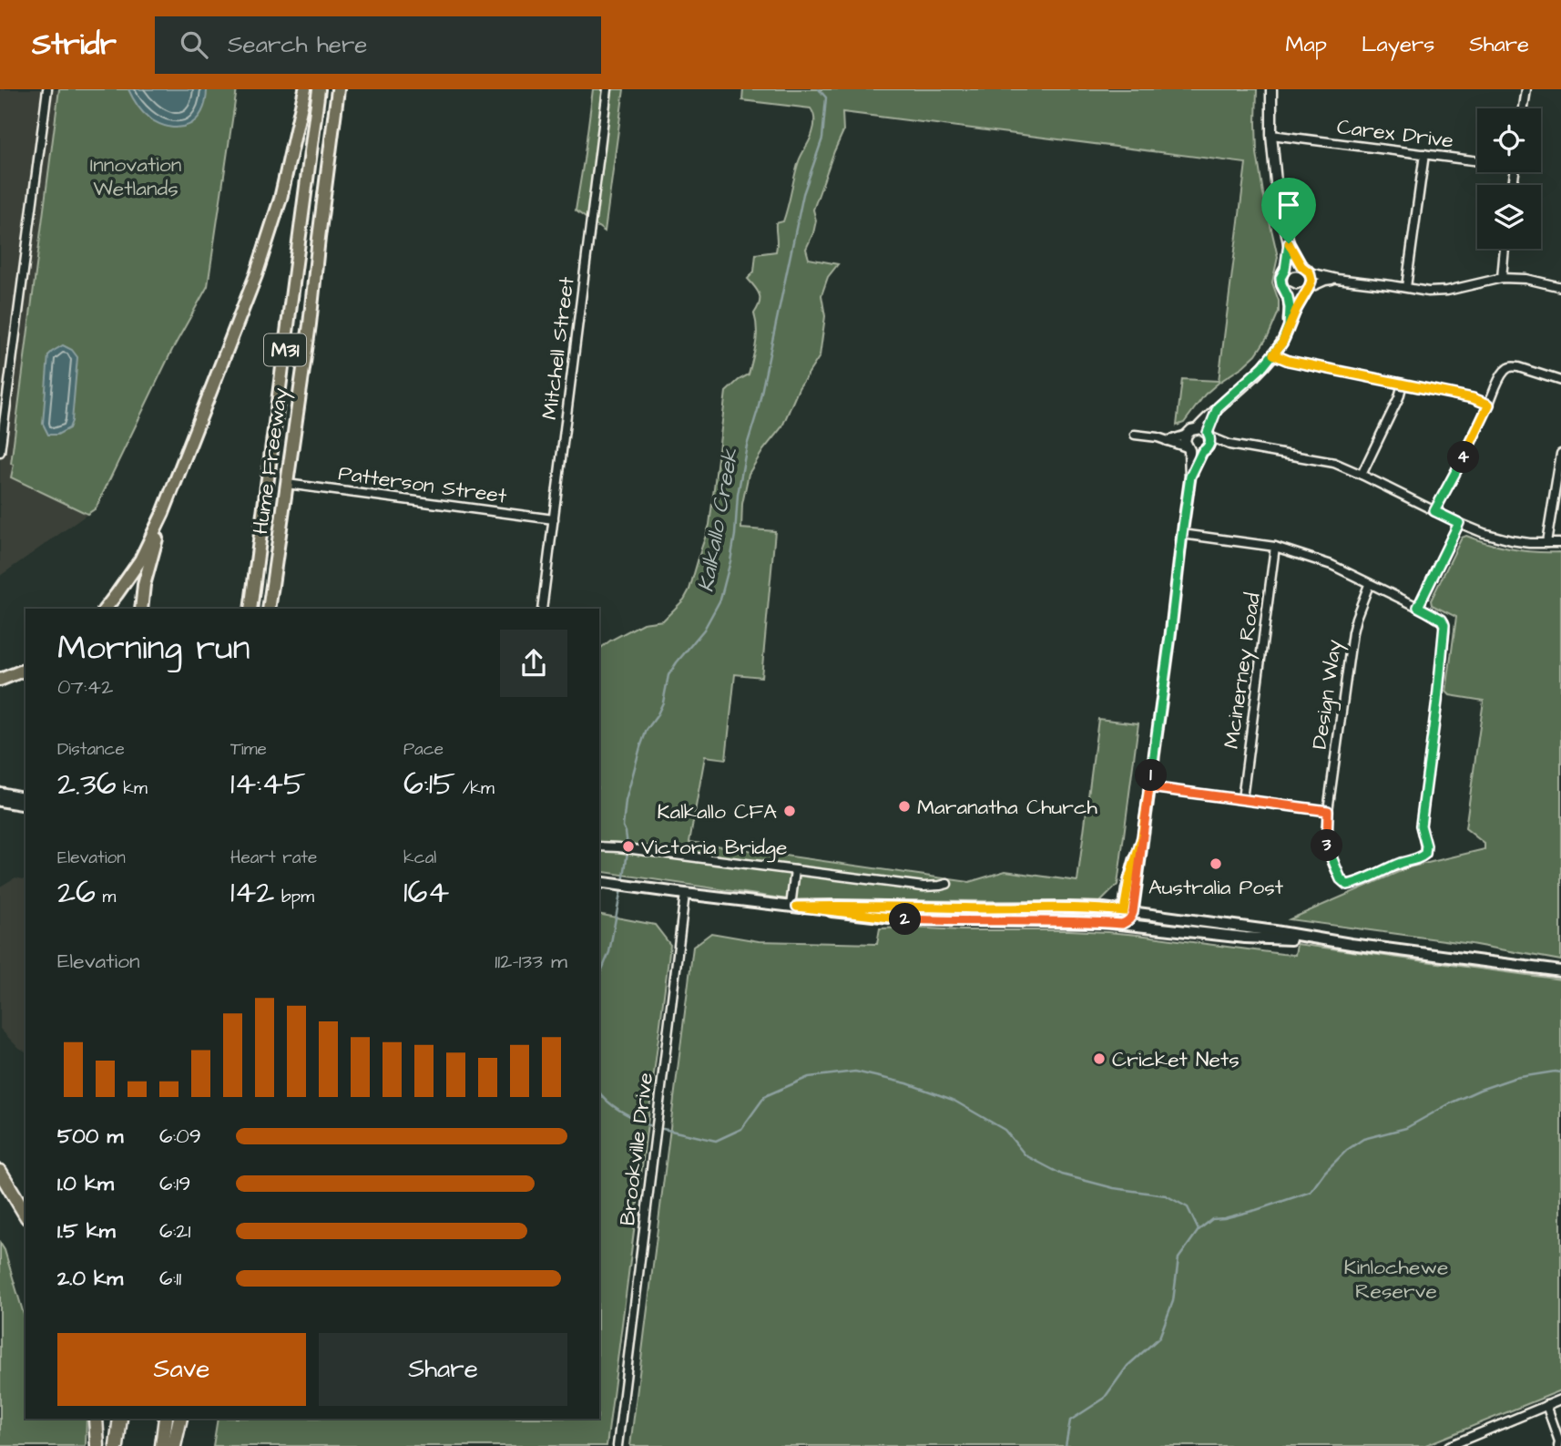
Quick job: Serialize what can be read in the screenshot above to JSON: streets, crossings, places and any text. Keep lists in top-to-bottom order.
{
  "streets": {
    "highway": ["M31", "Hume Freeway"],
    "street": [
      "Carex Drive",
      "Mitchell Street",
      "Patterson Street",
      "Mcinerney Road",
      "Design Way",
      "Brookville Drive"
    ]
  },
  "crossings": [
    ["Mitchell Street", "Patterson Street"],
    ["Hume Freeway", "Patterson Street"]
  ],
  "water": ["Kalkallo Creek"],
  "parks": ["Innovation Wetlands", "Kinlochewe Reserve"],
  "places": [
    "Maranatha Church",
    "Kalkallo CFA",
    "Victoria Bridge",
    "Australia Post",
    "Cricket Nets"
  ],
  "page": {
    "header": "Stridr",
    "search": "Search here",
    "nav": ["Map", "Layers", "Share"],
    "pins": [
      "4",
      "1",
      "3",
      "2"
    ],
    "heading": ["Morning run", "07:42"],
    "stats": [
      ["Distance", "2.36 km"],
      ["Time", "14:45"],
      ["Pace", "6:15 /km"],
      ["Elevation", "26 m"],
      ["Heart rate", "142 bpm"],
      ["kcal", "164"]
    ],
    "chart": ["Elevation", "112–133 m"],
    "list": [
      {
        "name": "500 m",
        "note": "6:09"
      },
      {
        "name": "1.0 km",
        "note": "6:19"
      },
      {
        "name": "1.5 km",
        "note": "6:21"
      },
      {
        "name": "2.0 km",
        "note": "6:11"
      }
    ],
    "buttons": ["Save", "Share"]
  }
}
